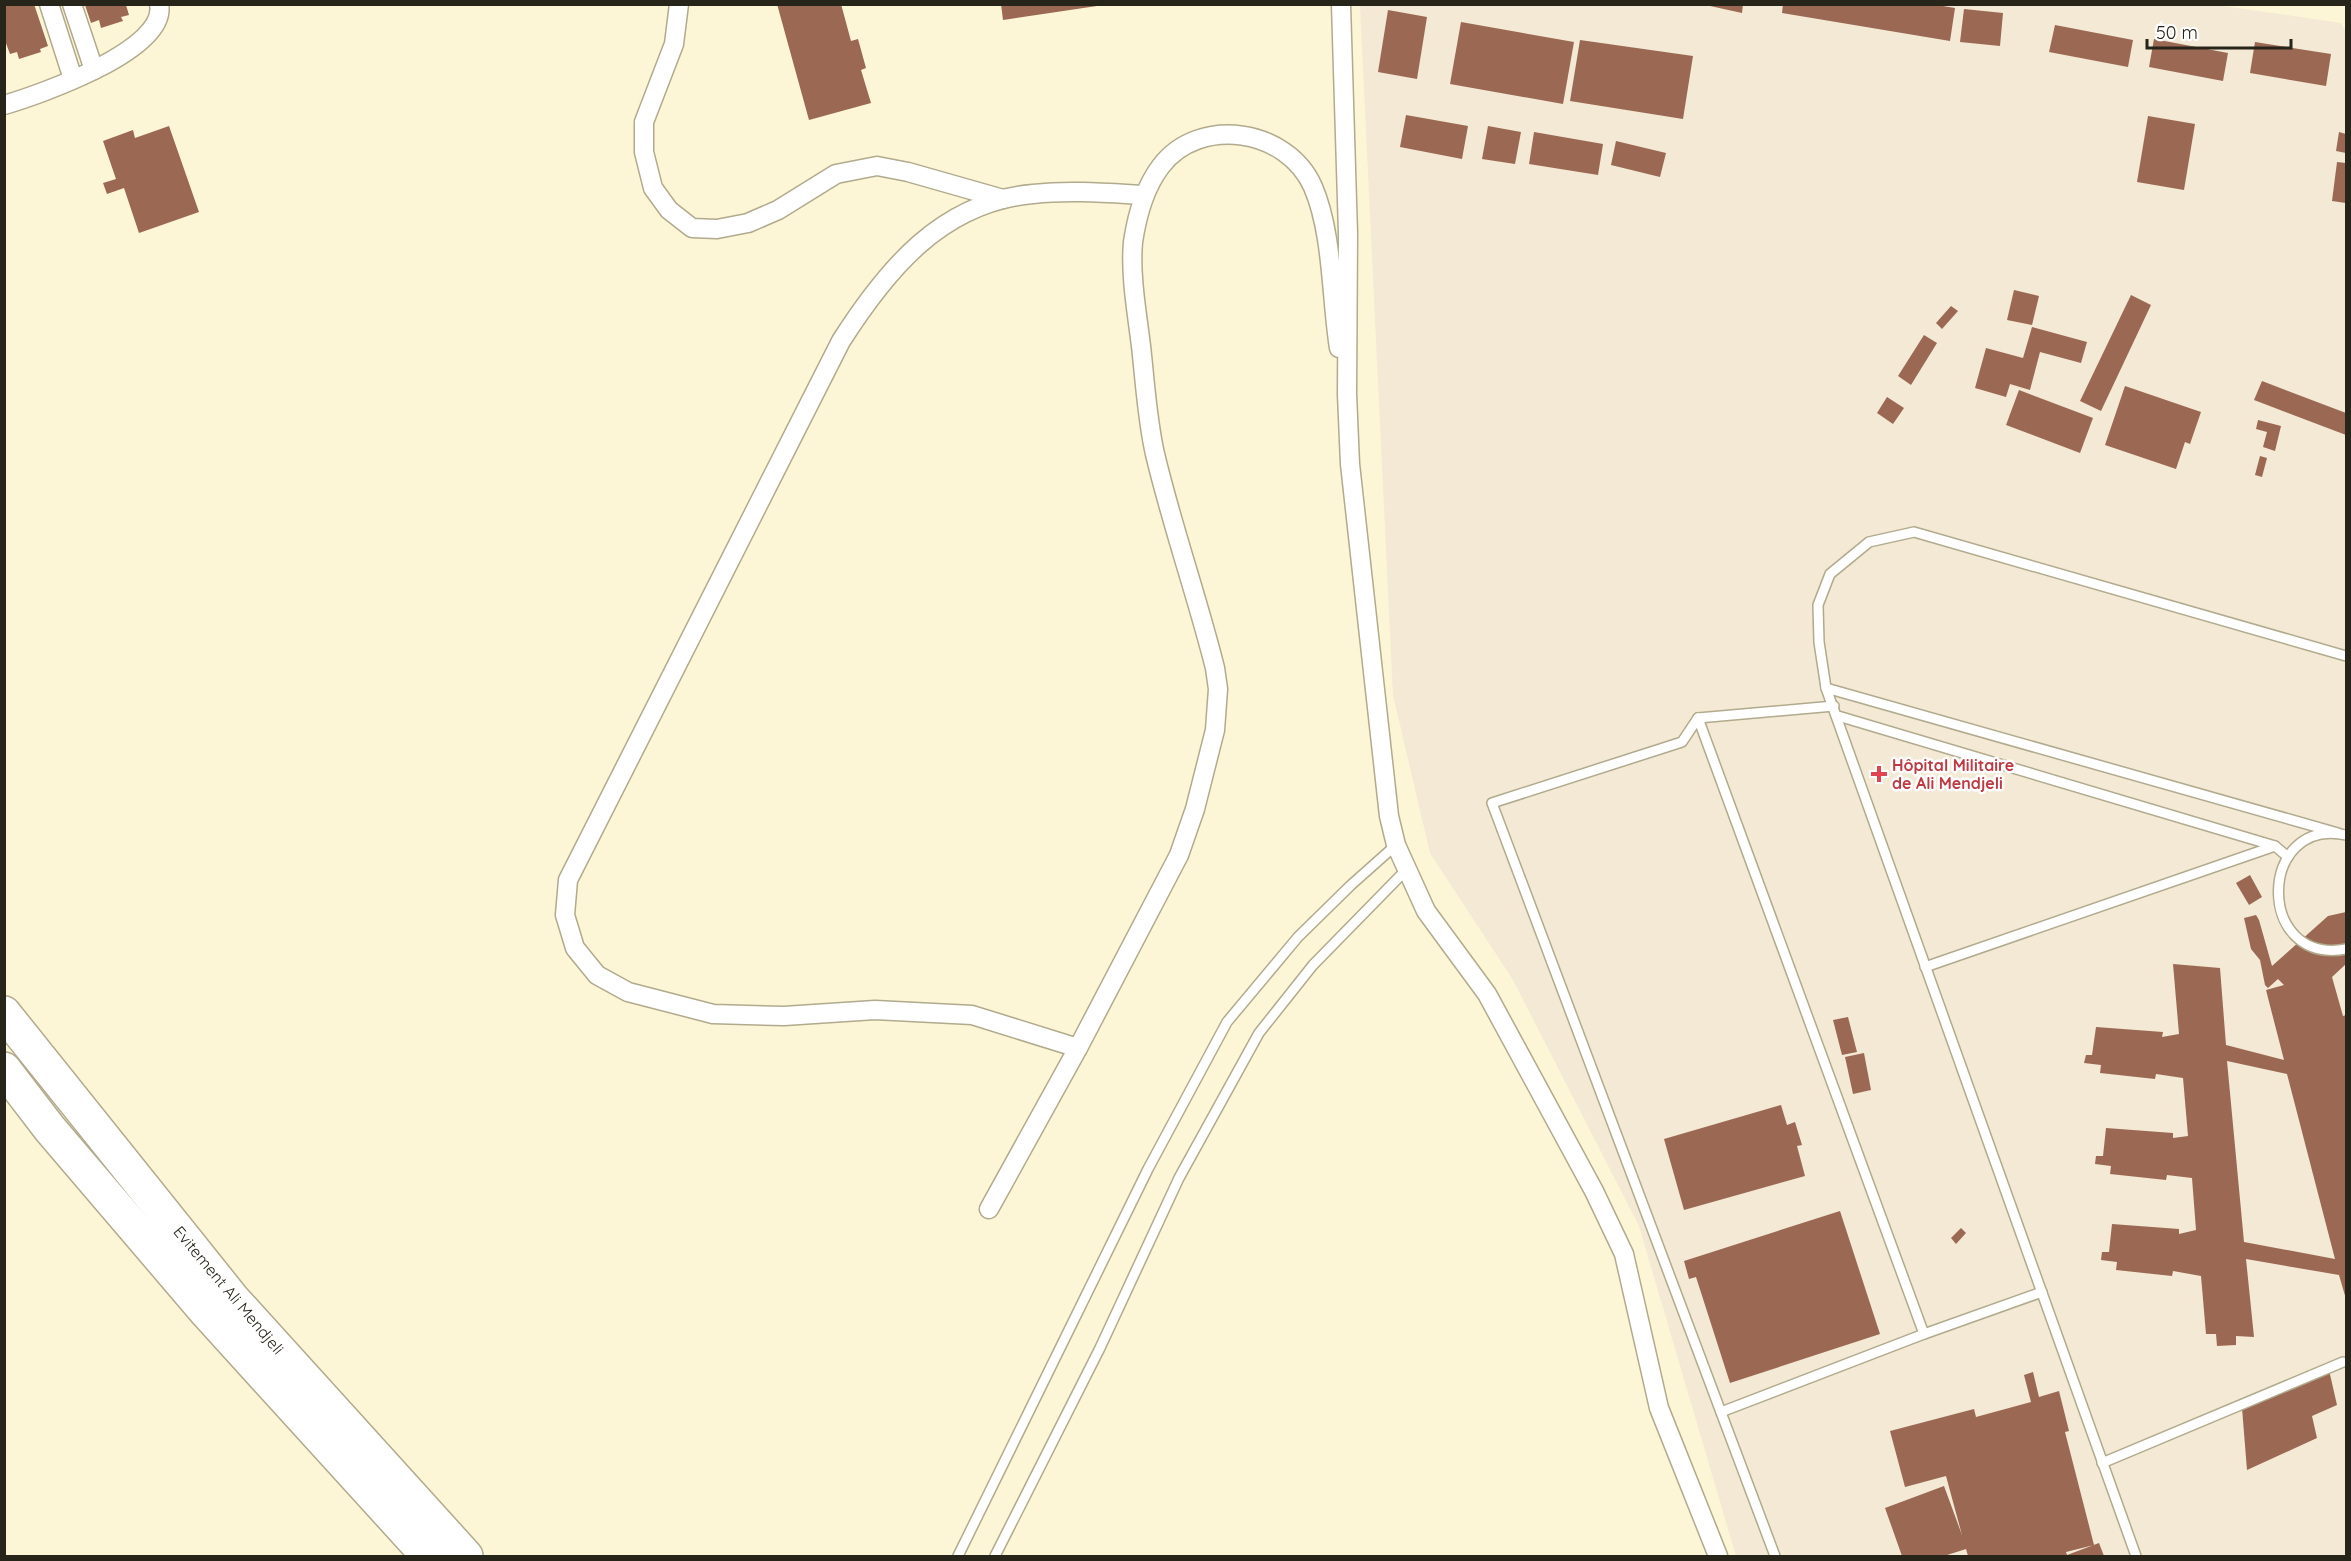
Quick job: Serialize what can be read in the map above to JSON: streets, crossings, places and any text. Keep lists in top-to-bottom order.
{
  "streets": {
    "highway": ["Evitement Ali Mendjeli"]
  },
  "places": {
    "health": ["Hôpital Militaire de Ali Mendjeli"]
  },
  "scale_bar": "50 m"
}
